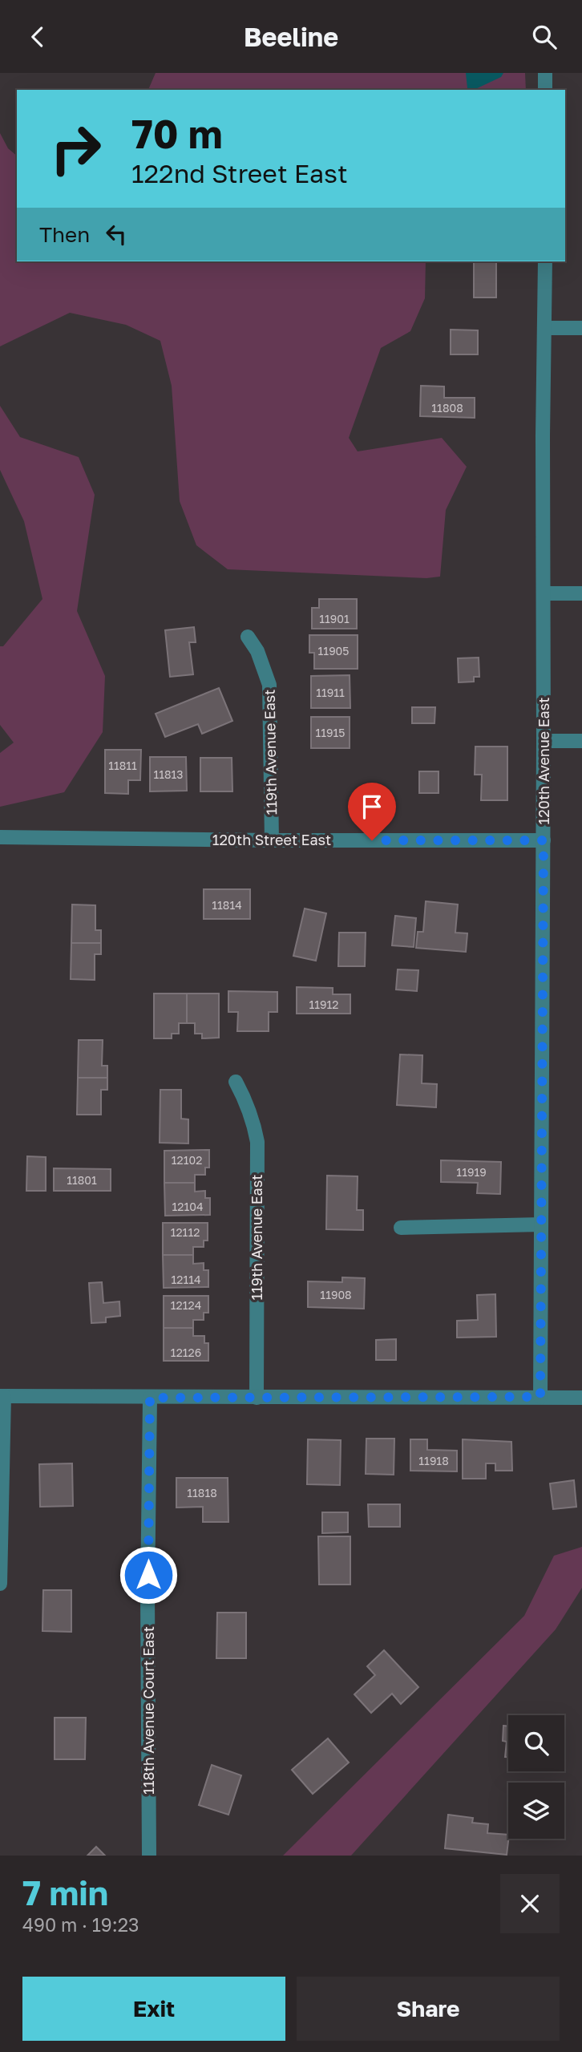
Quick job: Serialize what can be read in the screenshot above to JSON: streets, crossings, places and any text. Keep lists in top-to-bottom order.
{
  "streets": {
    "street": [
      "119th Avenue East",
      "120th Avenue East",
      "120th Street East",
      "118th Avenue Court East"
    ]
  },
  "crossings": [
    ["119th Avenue East", "120th Street East"],
    ["120th Avenue East", "120th Street East"]
  ],
  "house_numbers": [
    "11808",
    "11901",
    "11905",
    "11911",
    "11915",
    "11811",
    "11813",
    "11814",
    "11912",
    "12102",
    "11919",
    "11801",
    "12104",
    "12112",
    "12114",
    "11908",
    "12124",
    "12126",
    "11918",
    "11818"
  ],
  "page": {
    "header": "Beeline",
    "turn": ["70 m", "122nd Street East"],
    "then": "Then",
    "heading": ["7 min", "490 m · 19:23"],
    "buttons": ["Exit", "Share"]
  }
}
